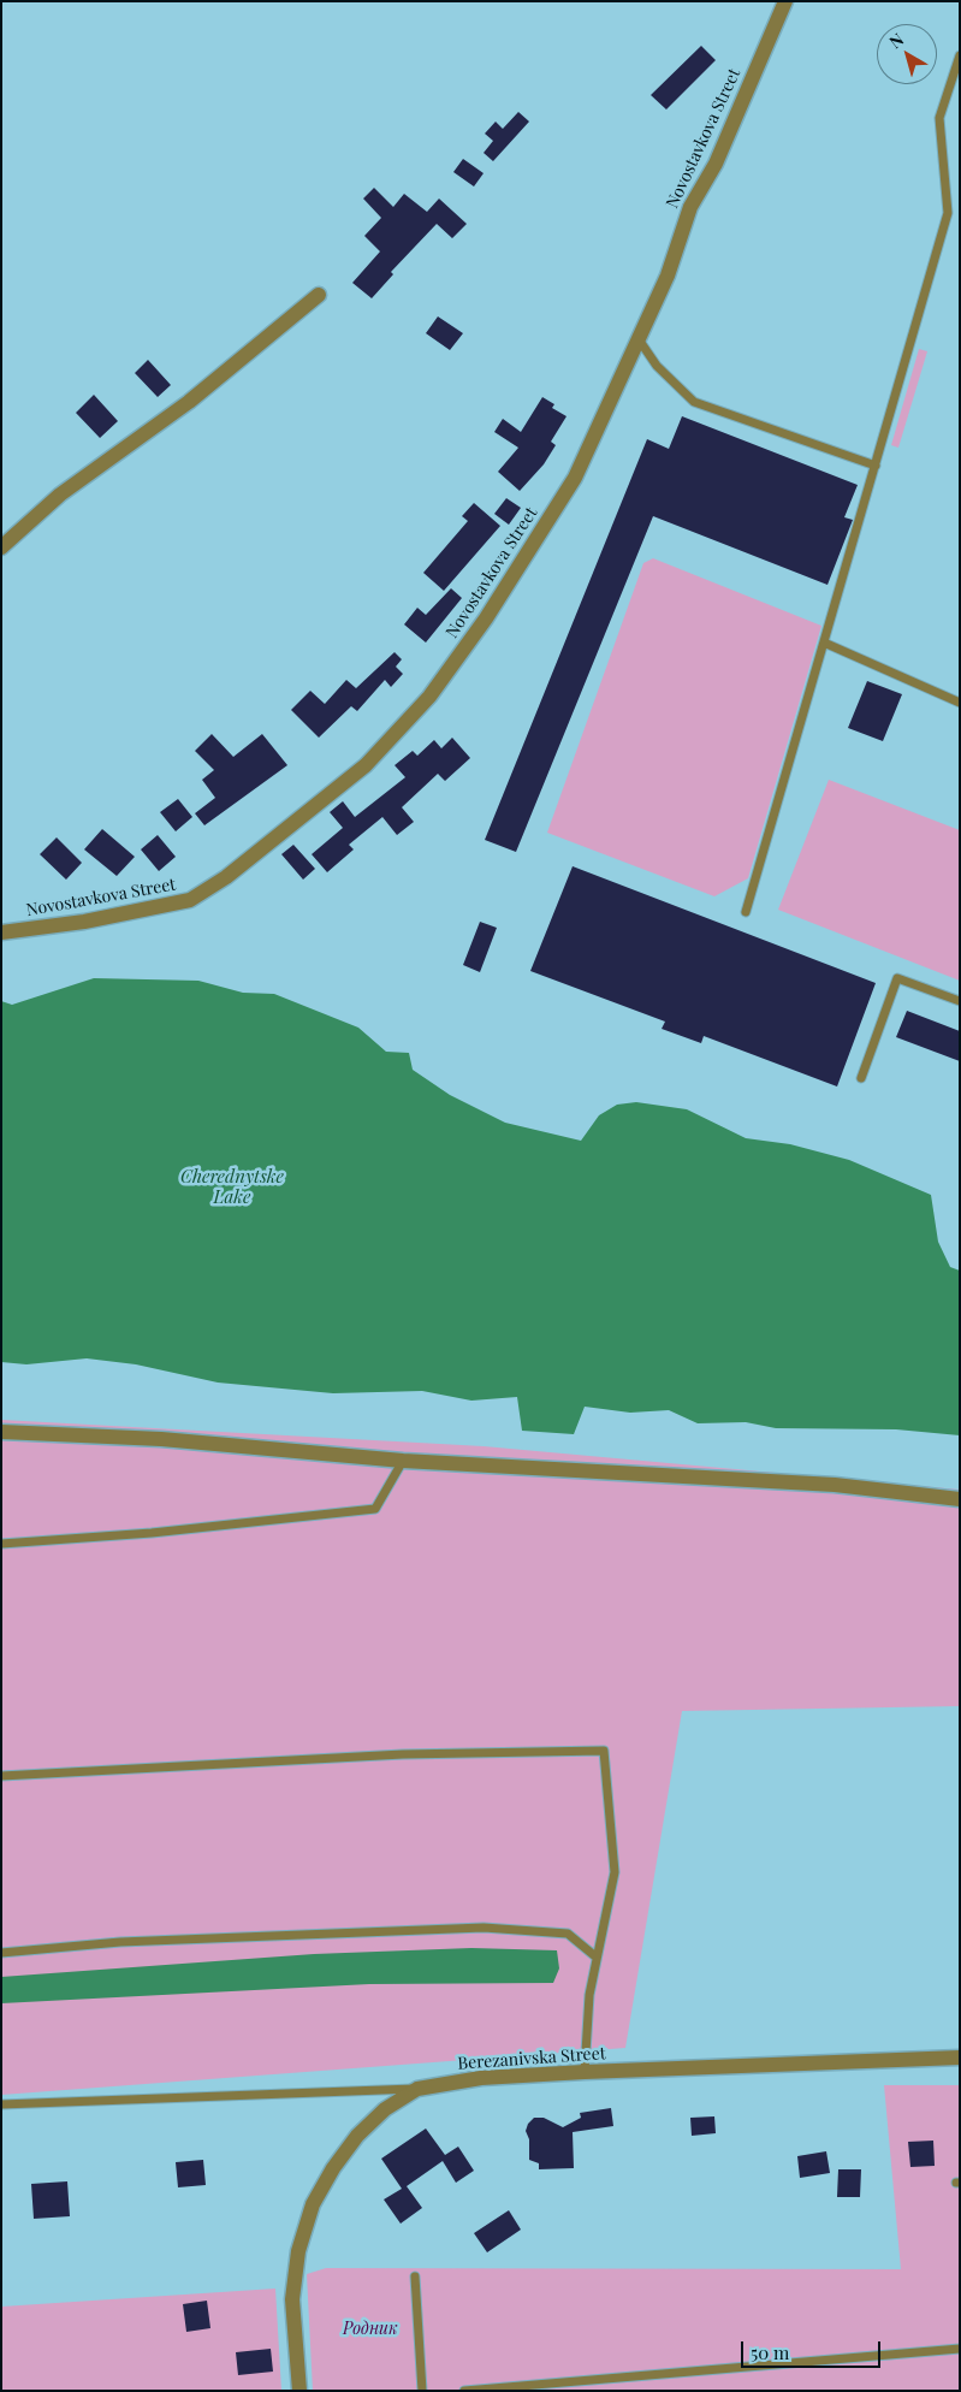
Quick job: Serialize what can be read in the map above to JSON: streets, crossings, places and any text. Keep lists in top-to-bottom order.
{
  "streets": {
    "street": ["Novostavkova Street", "Berezanivska Street"]
  },
  "water": ["Cherednytske Lake"],
  "parks": ["Родник"],
  "scale_bar": "50 m",
  "north": "top left"
}
